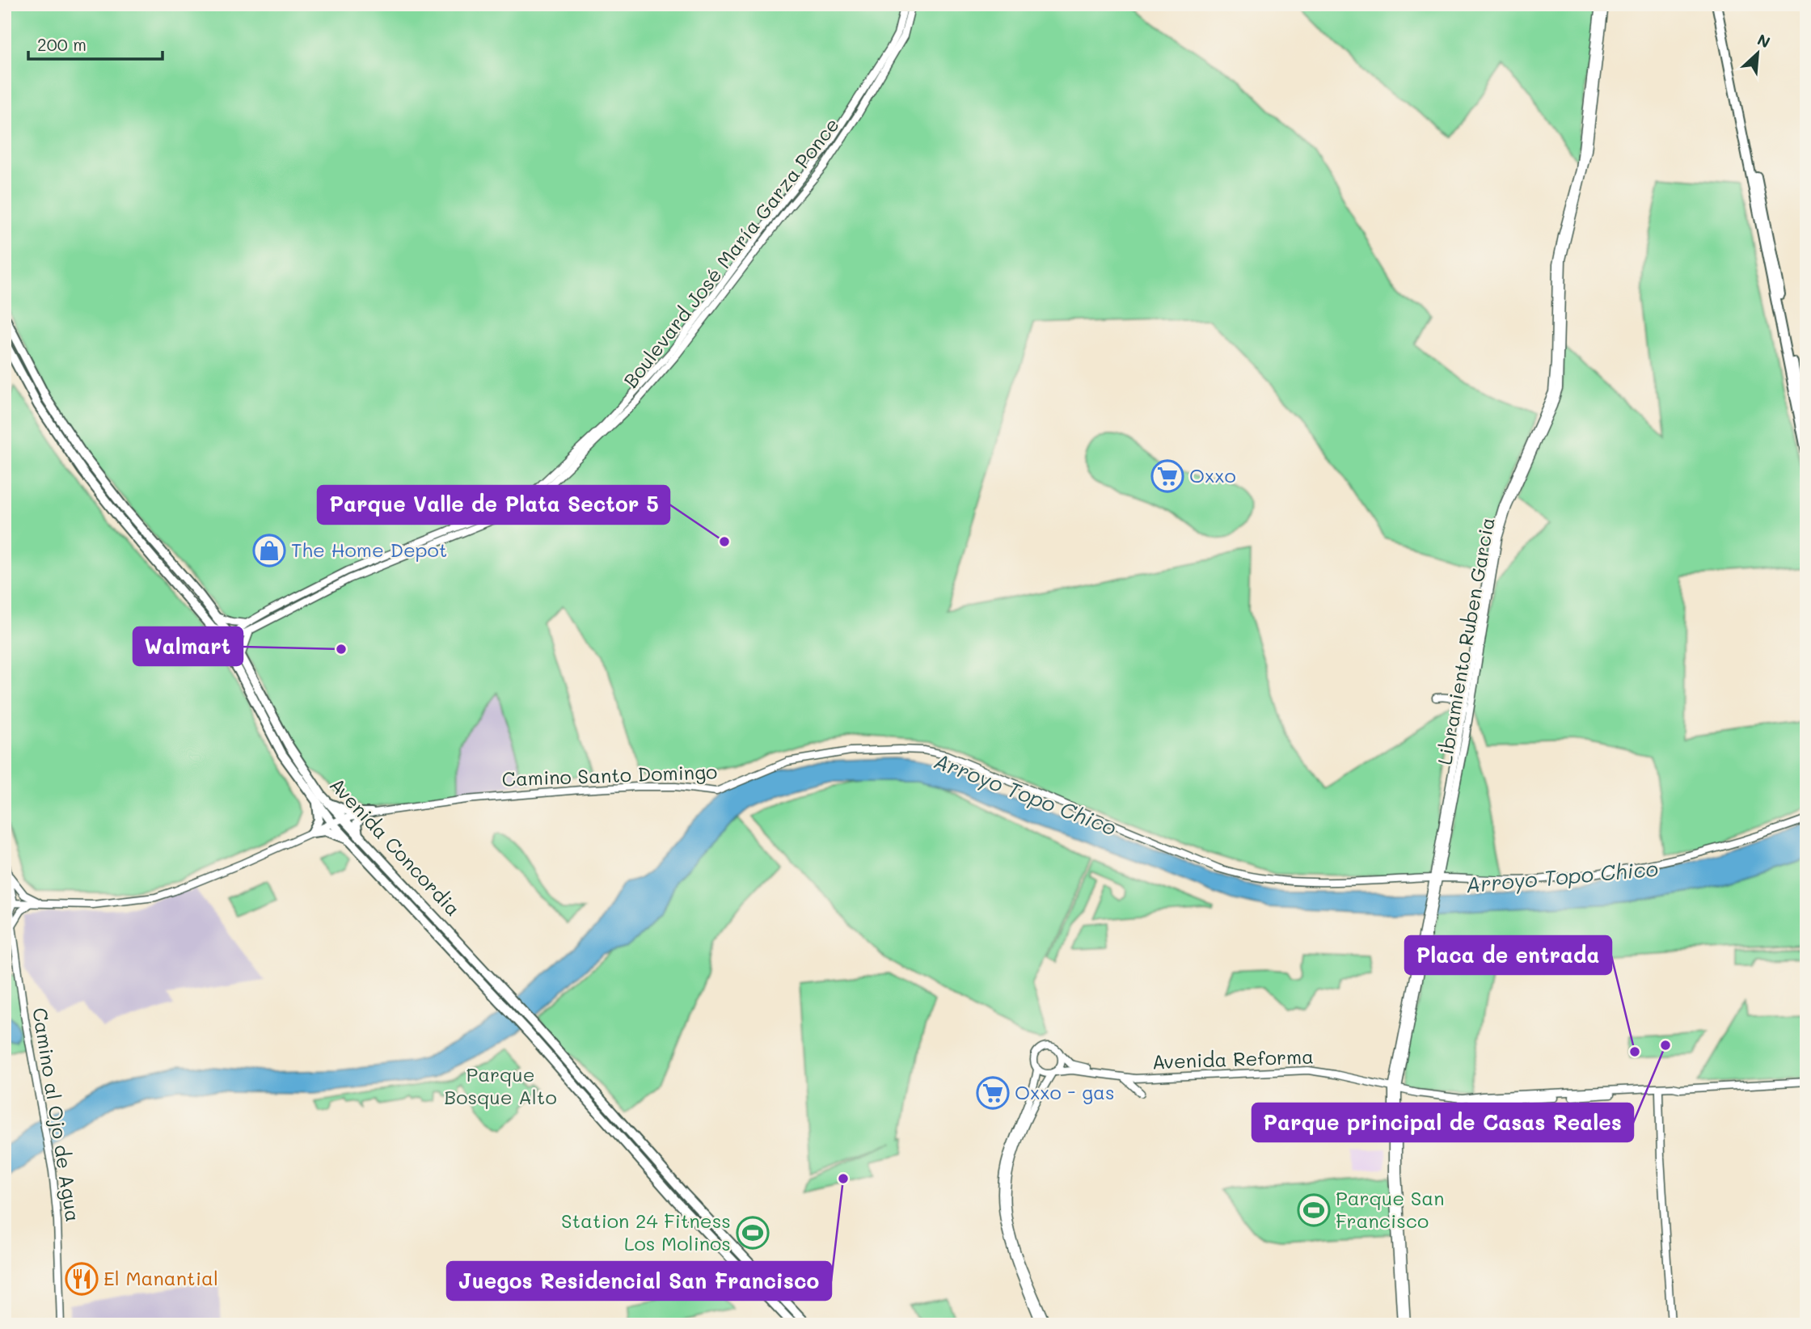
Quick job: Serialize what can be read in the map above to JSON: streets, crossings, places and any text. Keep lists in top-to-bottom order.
{
  "streets": {
    "main road": ["Avenida Concordia"],
    "street": [
      "Boulevard José María Garza Ponce",
      "Libramiento Ruben Garcia",
      "Camino Santo Domingo",
      "Avenida Reforma",
      "Camino al Ojo de Agua"
    ]
  },
  "crossings": [
    ["Boulevard José María Garza Ponce", "Avenida Concordia"],
    ["Libramiento Ruben Garcia", "Camino Santo Domingo"],
    ["Libramiento Ruben Garcia", "Avenida Reforma"],
    ["Camino Santo Domingo", "Avenida Concordia"],
    ["Camino Santo Domingo", "Camino al Ojo de Agua"]
  ],
  "water": ["Arroyo Topo Chico"],
  "parks": ["Parque Bosque Alto"],
  "places": {
    "supermarket": ["Oxxo", "Oxxo - gas"],
    "other": [
      "Parque Valle de Plata Sector 5",
      "Walmart",
      "Parque principal de Casas Reales",
      "Placa de entrada",
      "Juegos Residencial San Francisco"
    ],
    "shop": ["The Home Depot"],
    "sports": ["Parque San Francisco", "Station 24 Fitness Los Molinos"],
    "restaurant": ["El Manantial"]
  },
  "scale_bar": "200 m",
  "north": "top right"
}
